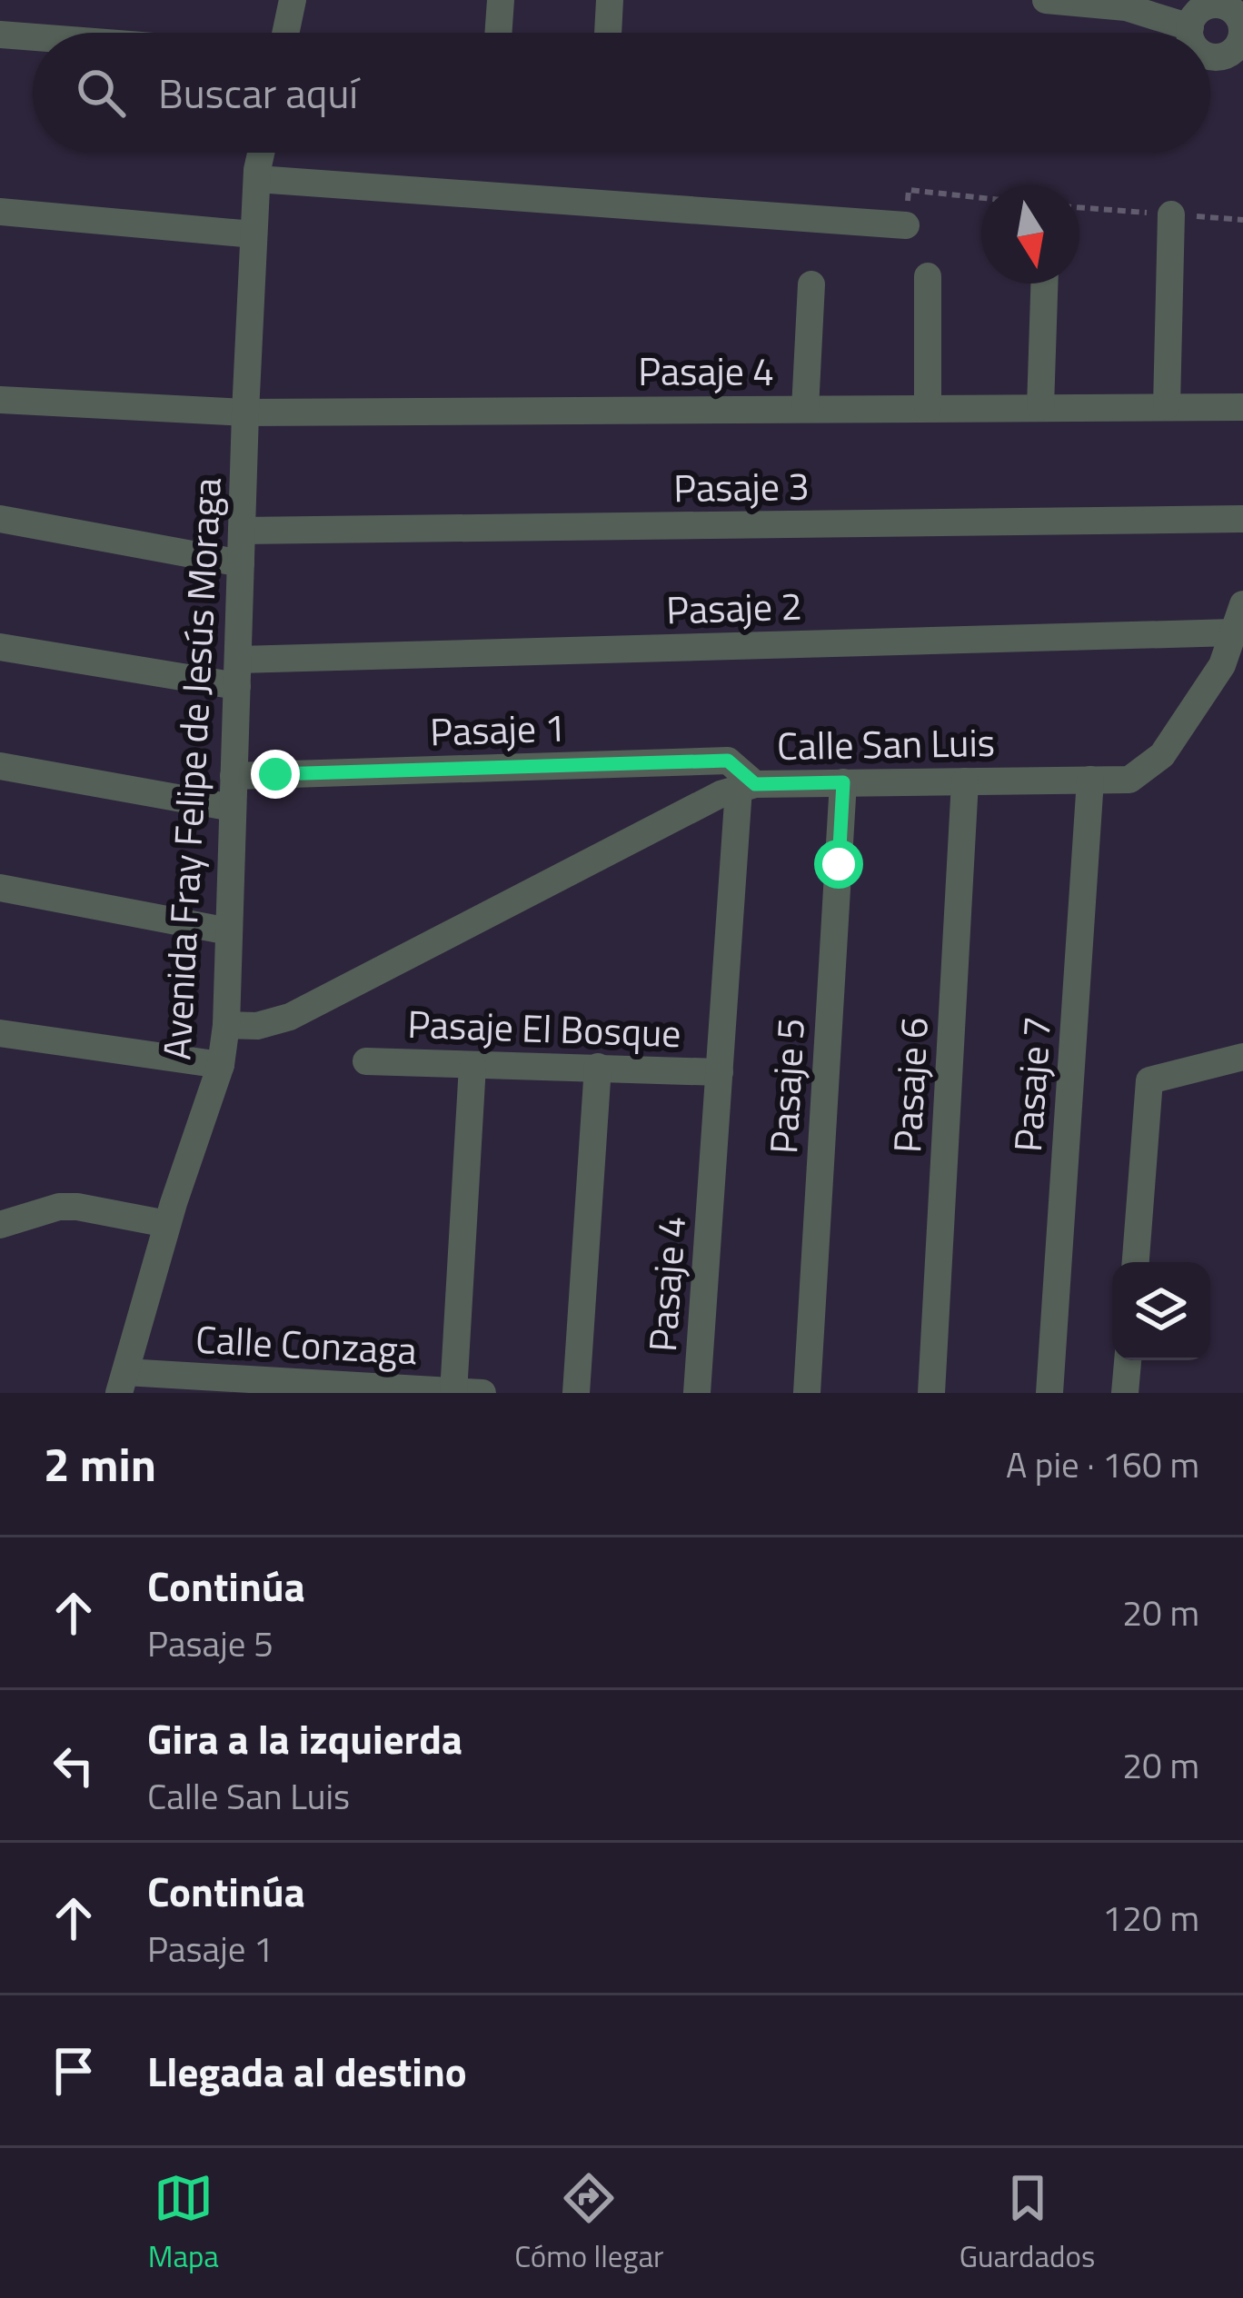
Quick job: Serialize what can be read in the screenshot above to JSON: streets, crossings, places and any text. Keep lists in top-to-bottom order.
{
  "streets": {
    "street": [
      "Pasaje 4",
      "Pasaje 3",
      "Pasaje 2",
      "Pasaje 1",
      "Calle San Luis",
      "Avenida Fray Felipe de Jesús Moraga",
      "Pasaje El Bosque",
      "Pasaje 7",
      "Pasaje 6",
      "Pasaje 5",
      "Calle Conzaga"
    ]
  },
  "crossings": [
    ["Pasaje 4", "Pasaje 1"],
    ["Pasaje 4", "Calle San Luis"],
    ["Pasaje 4", "Avenida Fray Felipe de Jesús Moraga"],
    ["Pasaje 4", "Pasaje El Bosque"],
    ["Pasaje 3", "Avenida Fray Felipe de Jesús Moraga"],
    ["Pasaje 2", "Calle San Luis"],
    ["Pasaje 2", "Avenida Fray Felipe de Jesús Moraga"],
    ["Pasaje 1", "Calle San Luis"],
    ["Pasaje 1", "Avenida Fray Felipe de Jesús Moraga"],
    ["Calle San Luis", "Avenida Fray Felipe de Jesús Moraga"],
    ["Calle San Luis", "Pasaje 7"],
    ["Calle San Luis", "Pasaje 6"],
    ["Calle San Luis", "Pasaje 5"],
    ["Avenida Fray Felipe de Jesús Moraga", "Calle Conzaga"]
  ],
  "north": "bottom",
  "page": {
    "search": "Buscar aquí",
    "heading": ["2 min", "A pie · 160 m"],
    "list": [
      ["Continúa", "Pasaje 5", "20 m"],
      ["Gira a la izquierda", "Calle San Luis", "20 m"],
      ["Continúa", "Pasaje 1", "120 m"],
      "Llegada al destino"
    ],
    "nav": ["Mapa", "Cómo llegar", "Guardados"]
  }
}
